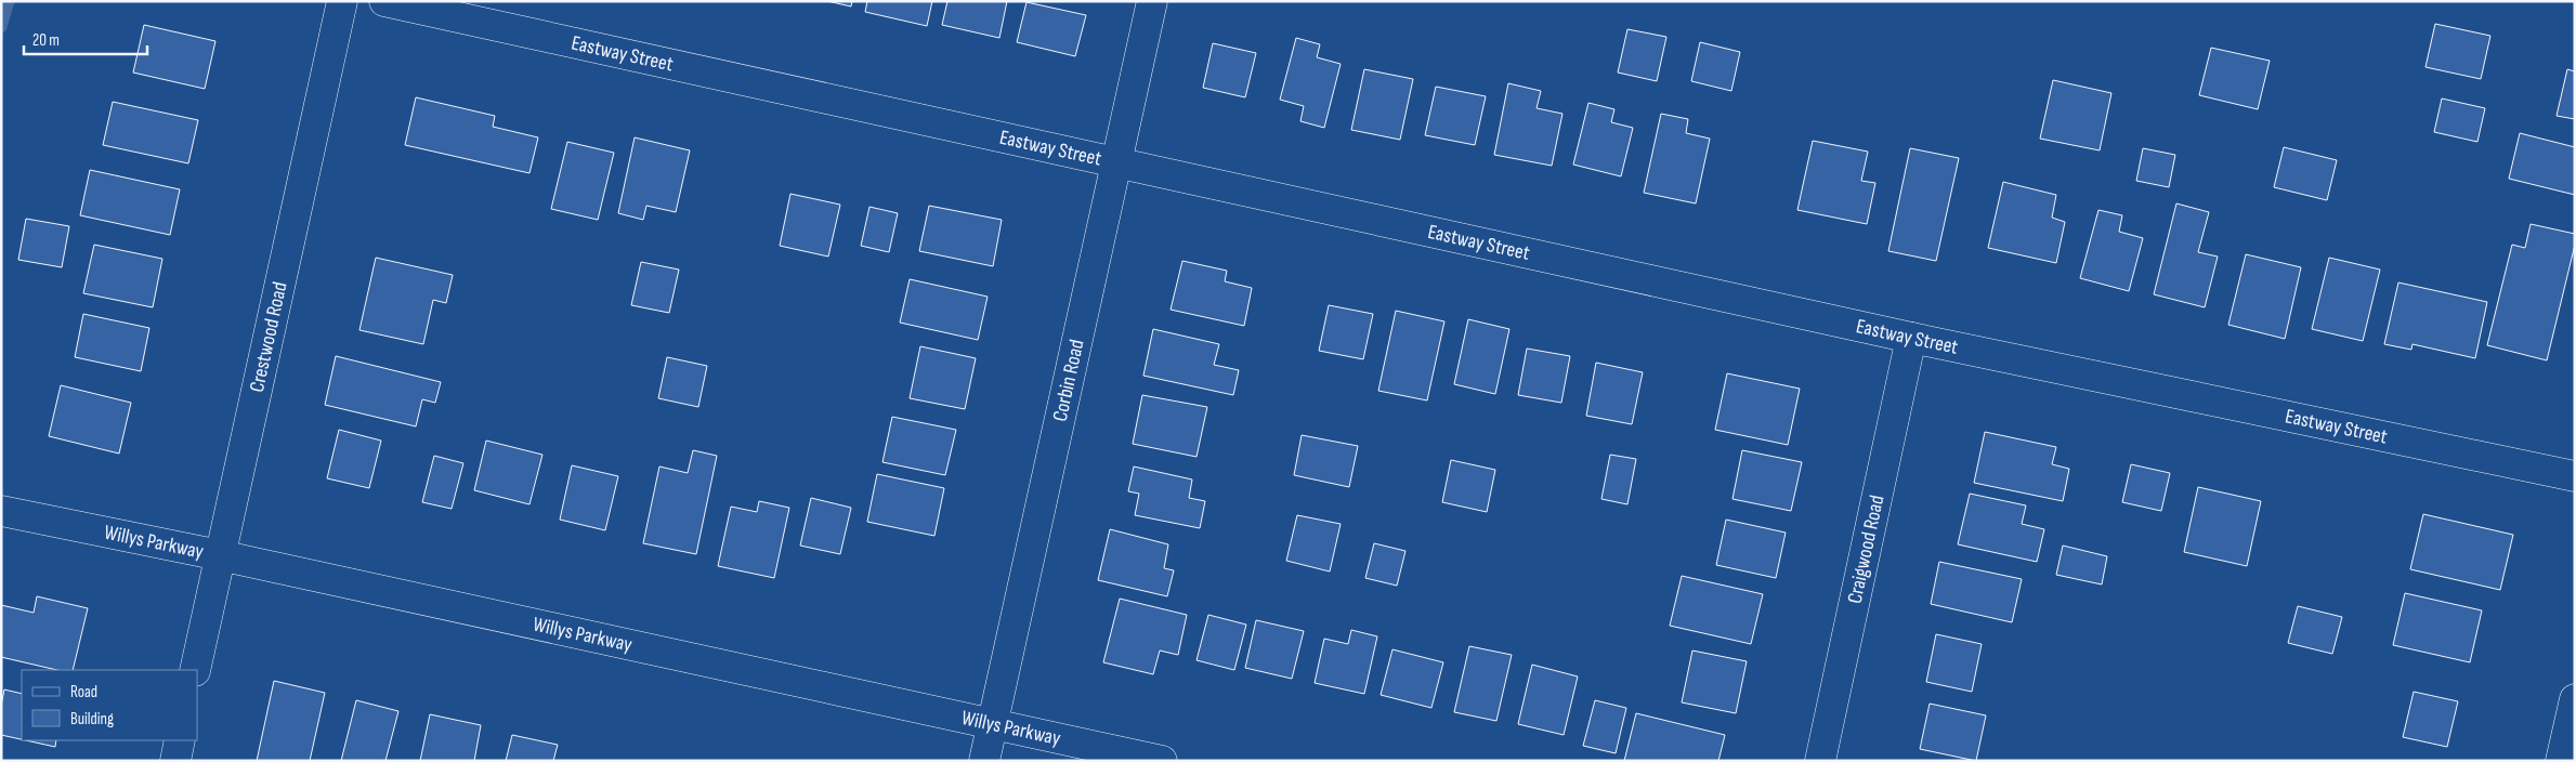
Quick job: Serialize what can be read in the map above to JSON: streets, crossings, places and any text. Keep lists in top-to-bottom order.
{
  "streets": {
    "street": [
      "Eastway Street",
      "Crestwood Road",
      "Corbin Road",
      "Willys Parkway",
      "Craigwood Road"
    ]
  },
  "crossings": [
    ["Eastway Street", "Corbin Road"],
    ["Eastway Street", "Craigwood Road"],
    ["Crestwood Road", "Willys Parkway"],
    ["Corbin Road", "Willys Parkway"]
  ],
  "legend": ["Road", "Building"],
  "scale_bar": "20 m"
}
